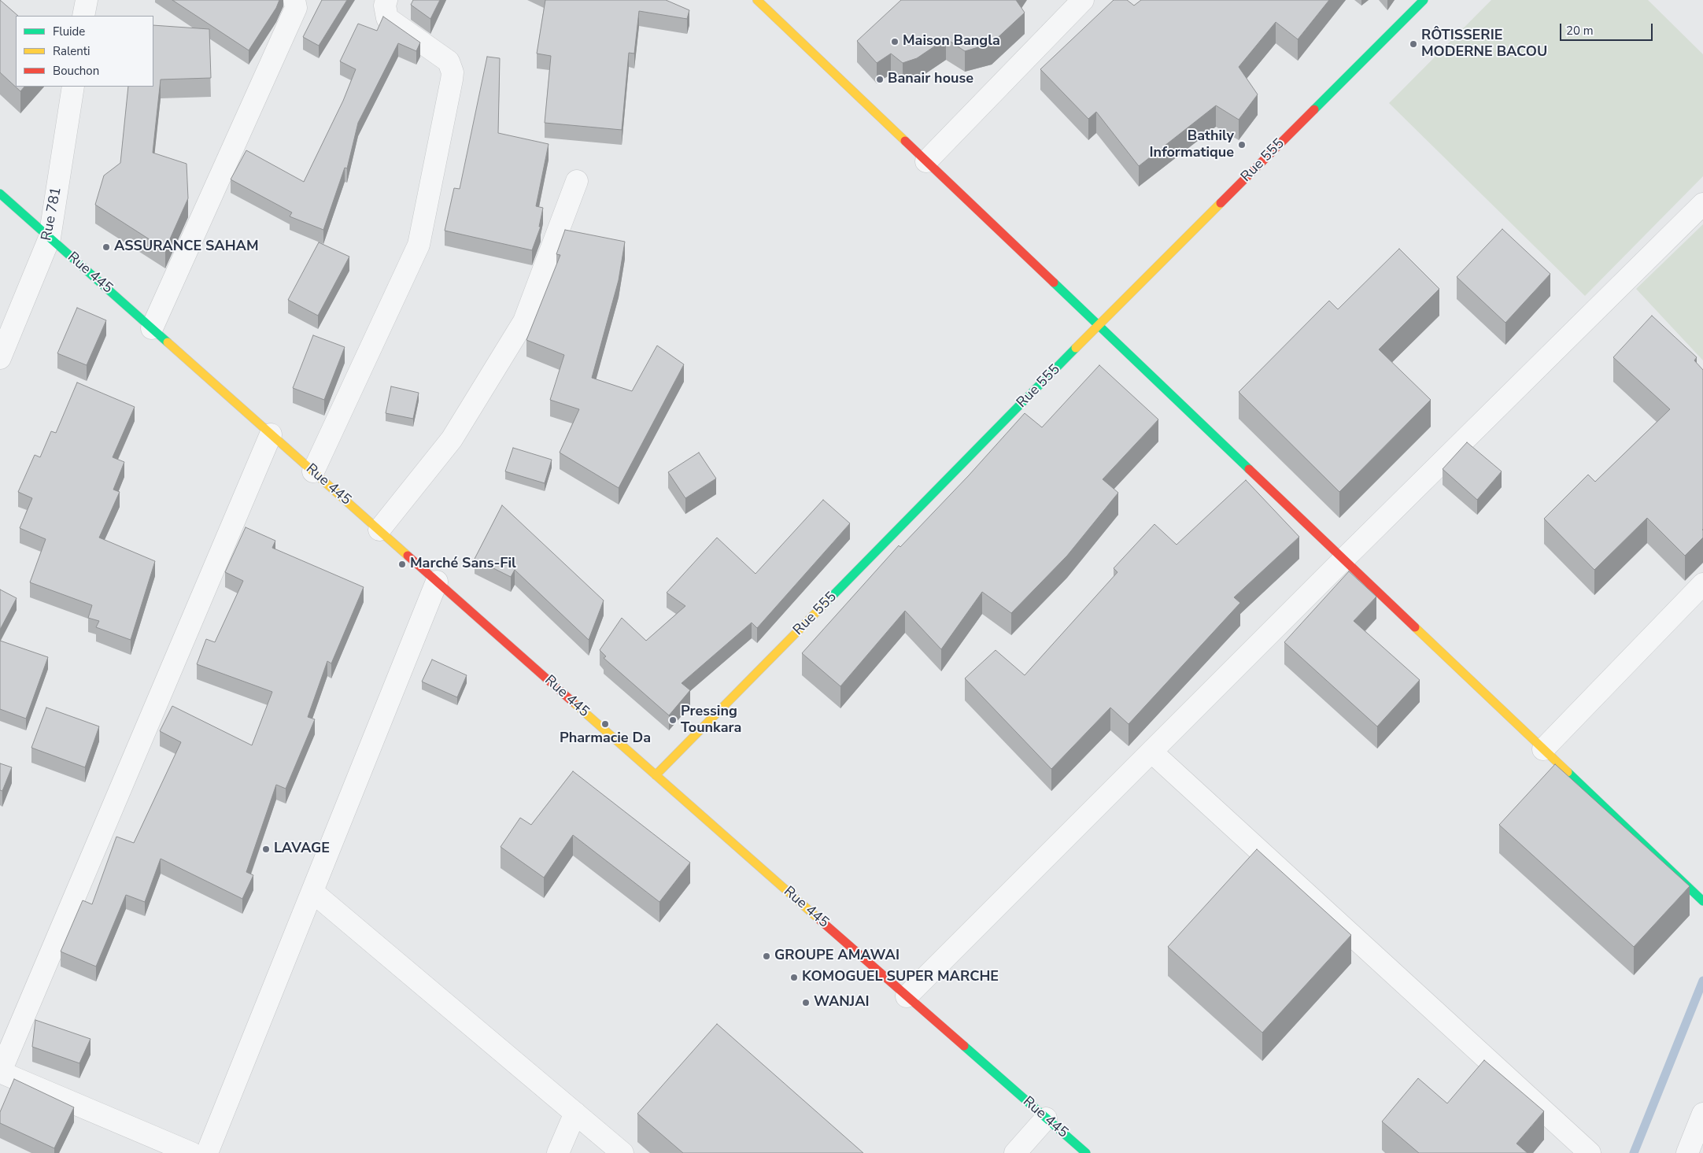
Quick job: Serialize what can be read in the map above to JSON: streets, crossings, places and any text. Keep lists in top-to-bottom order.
{
  "streets": {
    "street": ["Rue 555", "Rue 781", "Rue 445"]
  },
  "crossings": [
    ["Rue 555", "Rue 445"],
    ["Rue 781", "Rue 445"]
  ],
  "places": [
    "Maison Bangla",
    "RÔTISSERIE MODERNE BACOU",
    "Banair house",
    "Bathily Informatique",
    "ASSURANCE SAHAM",
    "Marché Sans-Fil",
    "Pressing Tounkara",
    "Pharmacie Da",
    "LAVAGE",
    "GROUPE AMAWAI",
    "KOMOGUEL SUPER MARCHE",
    "WANJAI"
  ],
  "legend": ["Fluide", "Ralenti", "Bouchon"],
  "scale_bar": "20 m"
}
